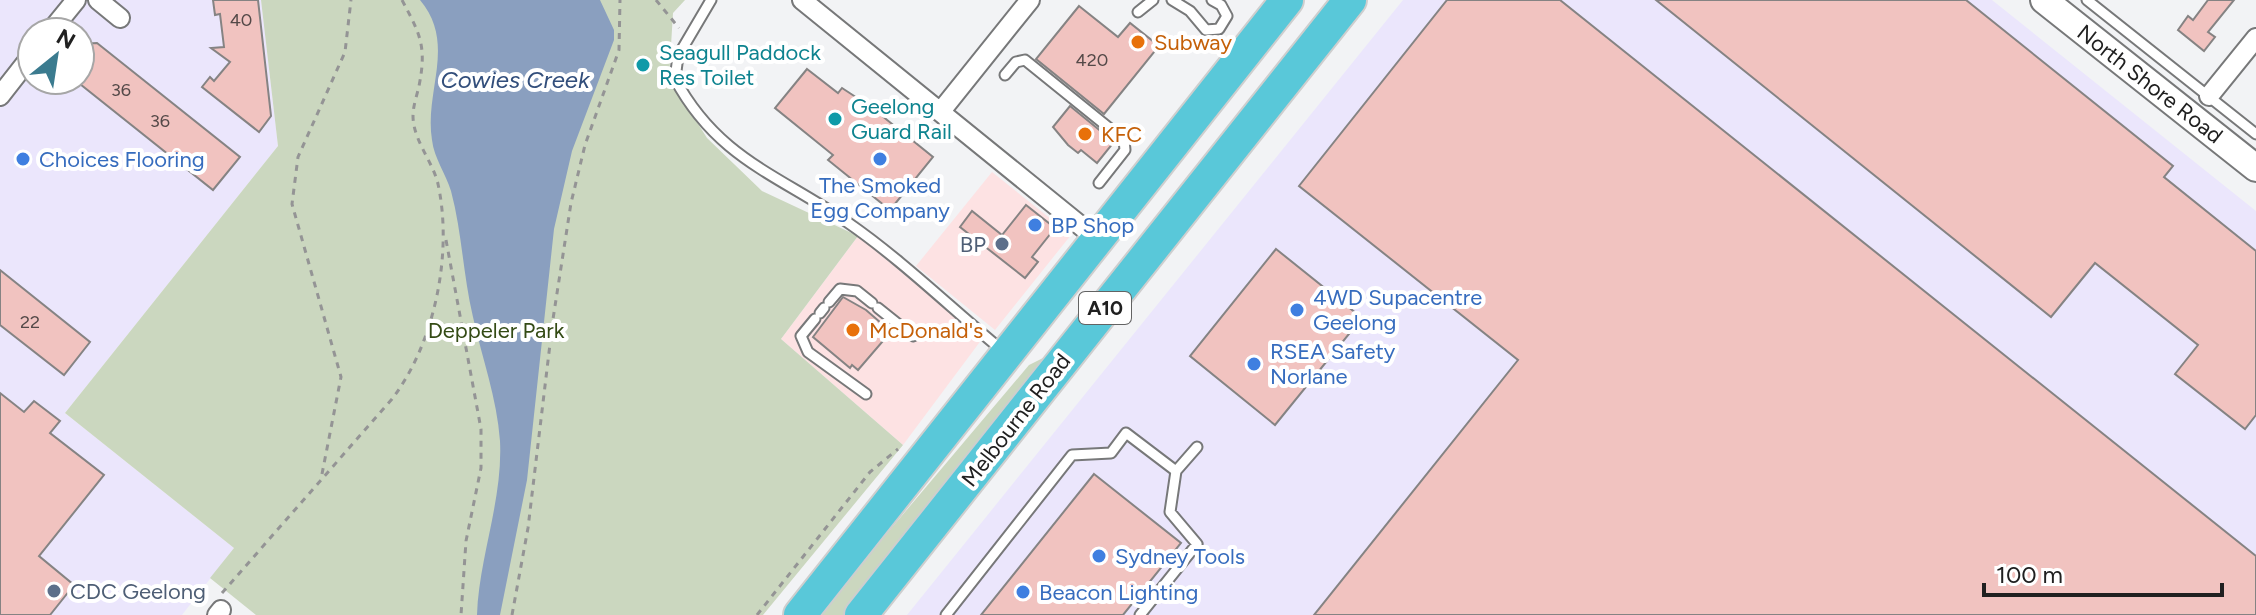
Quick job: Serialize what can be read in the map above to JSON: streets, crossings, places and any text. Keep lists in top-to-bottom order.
{
  "streets": {
    "highway": ["A10", "Melbourne Road"],
    "main road": ["North Shore Road"]
  },
  "water": ["Cowies Creek"],
  "parks": ["Deppeler Park"],
  "places": [
    "Subway",
    "Seagull Paddock Res Toilet",
    "Geelong Guard Rail",
    "KFC",
    "Choices Flooring",
    "The Smoked Egg Company",
    "BP Shop",
    "BP",
    "4WD Supacentre Geelong",
    "McDonald's",
    "RSEA Safety Norlane",
    "Sydney Tools",
    "CDC Geelong",
    "Beacon Lighting"
  ],
  "house_numbers": [
    "40",
    "420",
    "36",
    "36",
    "22"
  ],
  "scale_bar": "100 m",
  "north": "top right"
}
